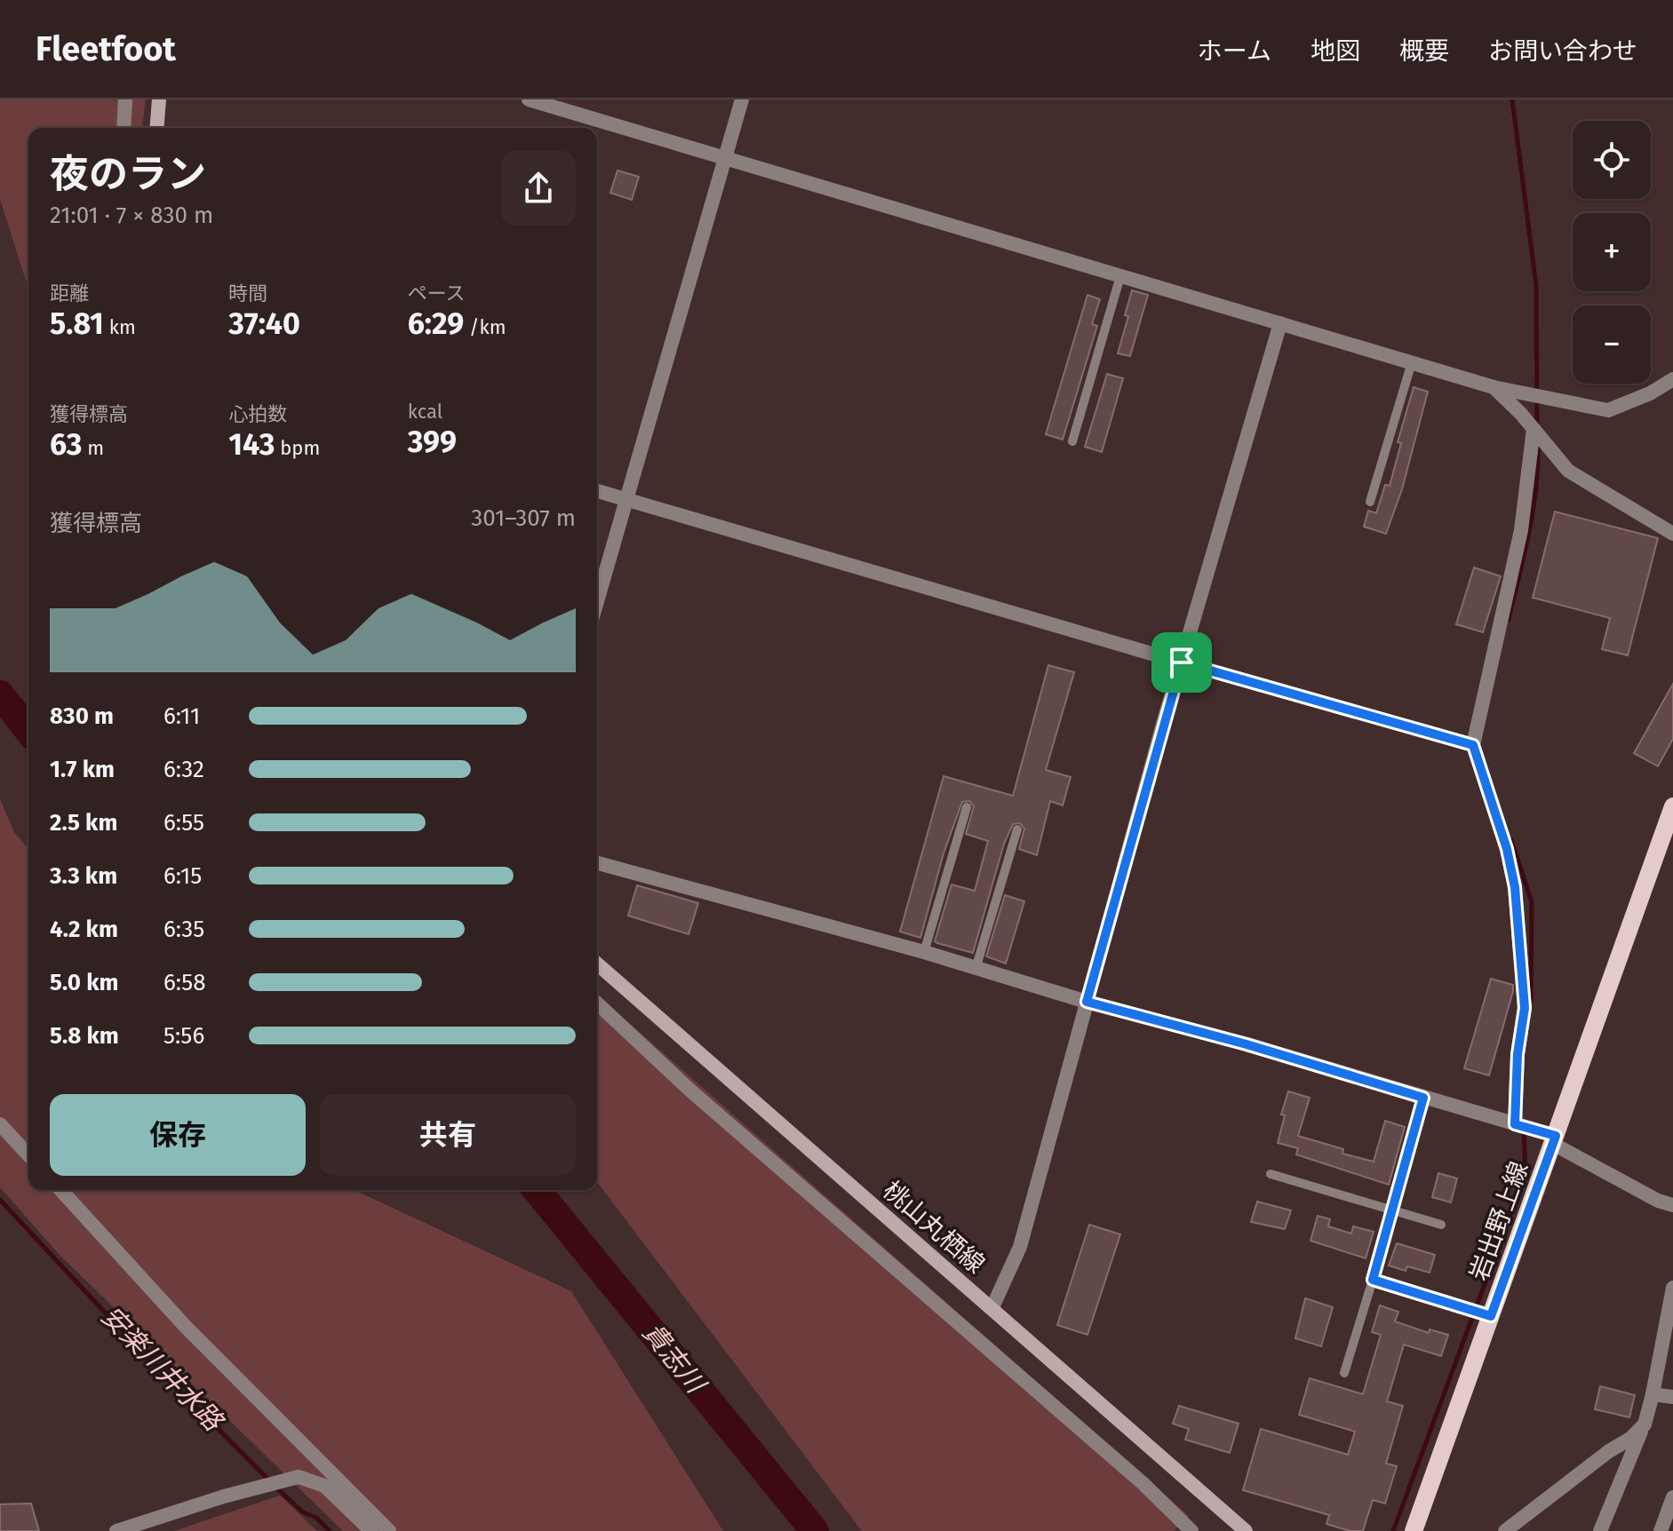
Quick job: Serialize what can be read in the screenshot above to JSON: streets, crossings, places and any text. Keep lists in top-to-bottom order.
{
  "streets": {
    "main road": ["岩出野上線", "桃山丸栖線"]
  },
  "water": ["貴志川", "安楽川井水路"],
  "page": {
    "header": "Fleetfoot",
    "nav": [
      "ホーム",
      "地図",
      "概要",
      "お問い合わせ"
    ],
    "map_buttons": ["+", "−"],
    "heading": ["夜のラン", "21:01 · 7 × 830 m"],
    "stats": [
      ["距離", "5.81 km"],
      ["時間", "37:40"],
      ["ペース", "6:29 /km"],
      ["獲得標高", "63 m"],
      ["心拍数", "143 bpm"],
      ["kcal", "399"]
    ],
    "chart": ["獲得標高", "301–307 m"],
    "list": [
      {
        "name": "830 m",
        "note": "6:11"
      },
      {
        "name": "1.7 km",
        "note": "6:32"
      },
      {
        "name": "2.5 km",
        "note": "6:55"
      },
      {
        "name": "3.3 km",
        "note": "6:15"
      },
      {
        "name": "4.2 km",
        "note": "6:35"
      },
      {
        "name": "5.0 km",
        "note": "6:58"
      },
      {
        "name": "5.8 km",
        "note": "5:56"
      }
    ],
    "buttons": ["保存", "共有"]
  }
}
